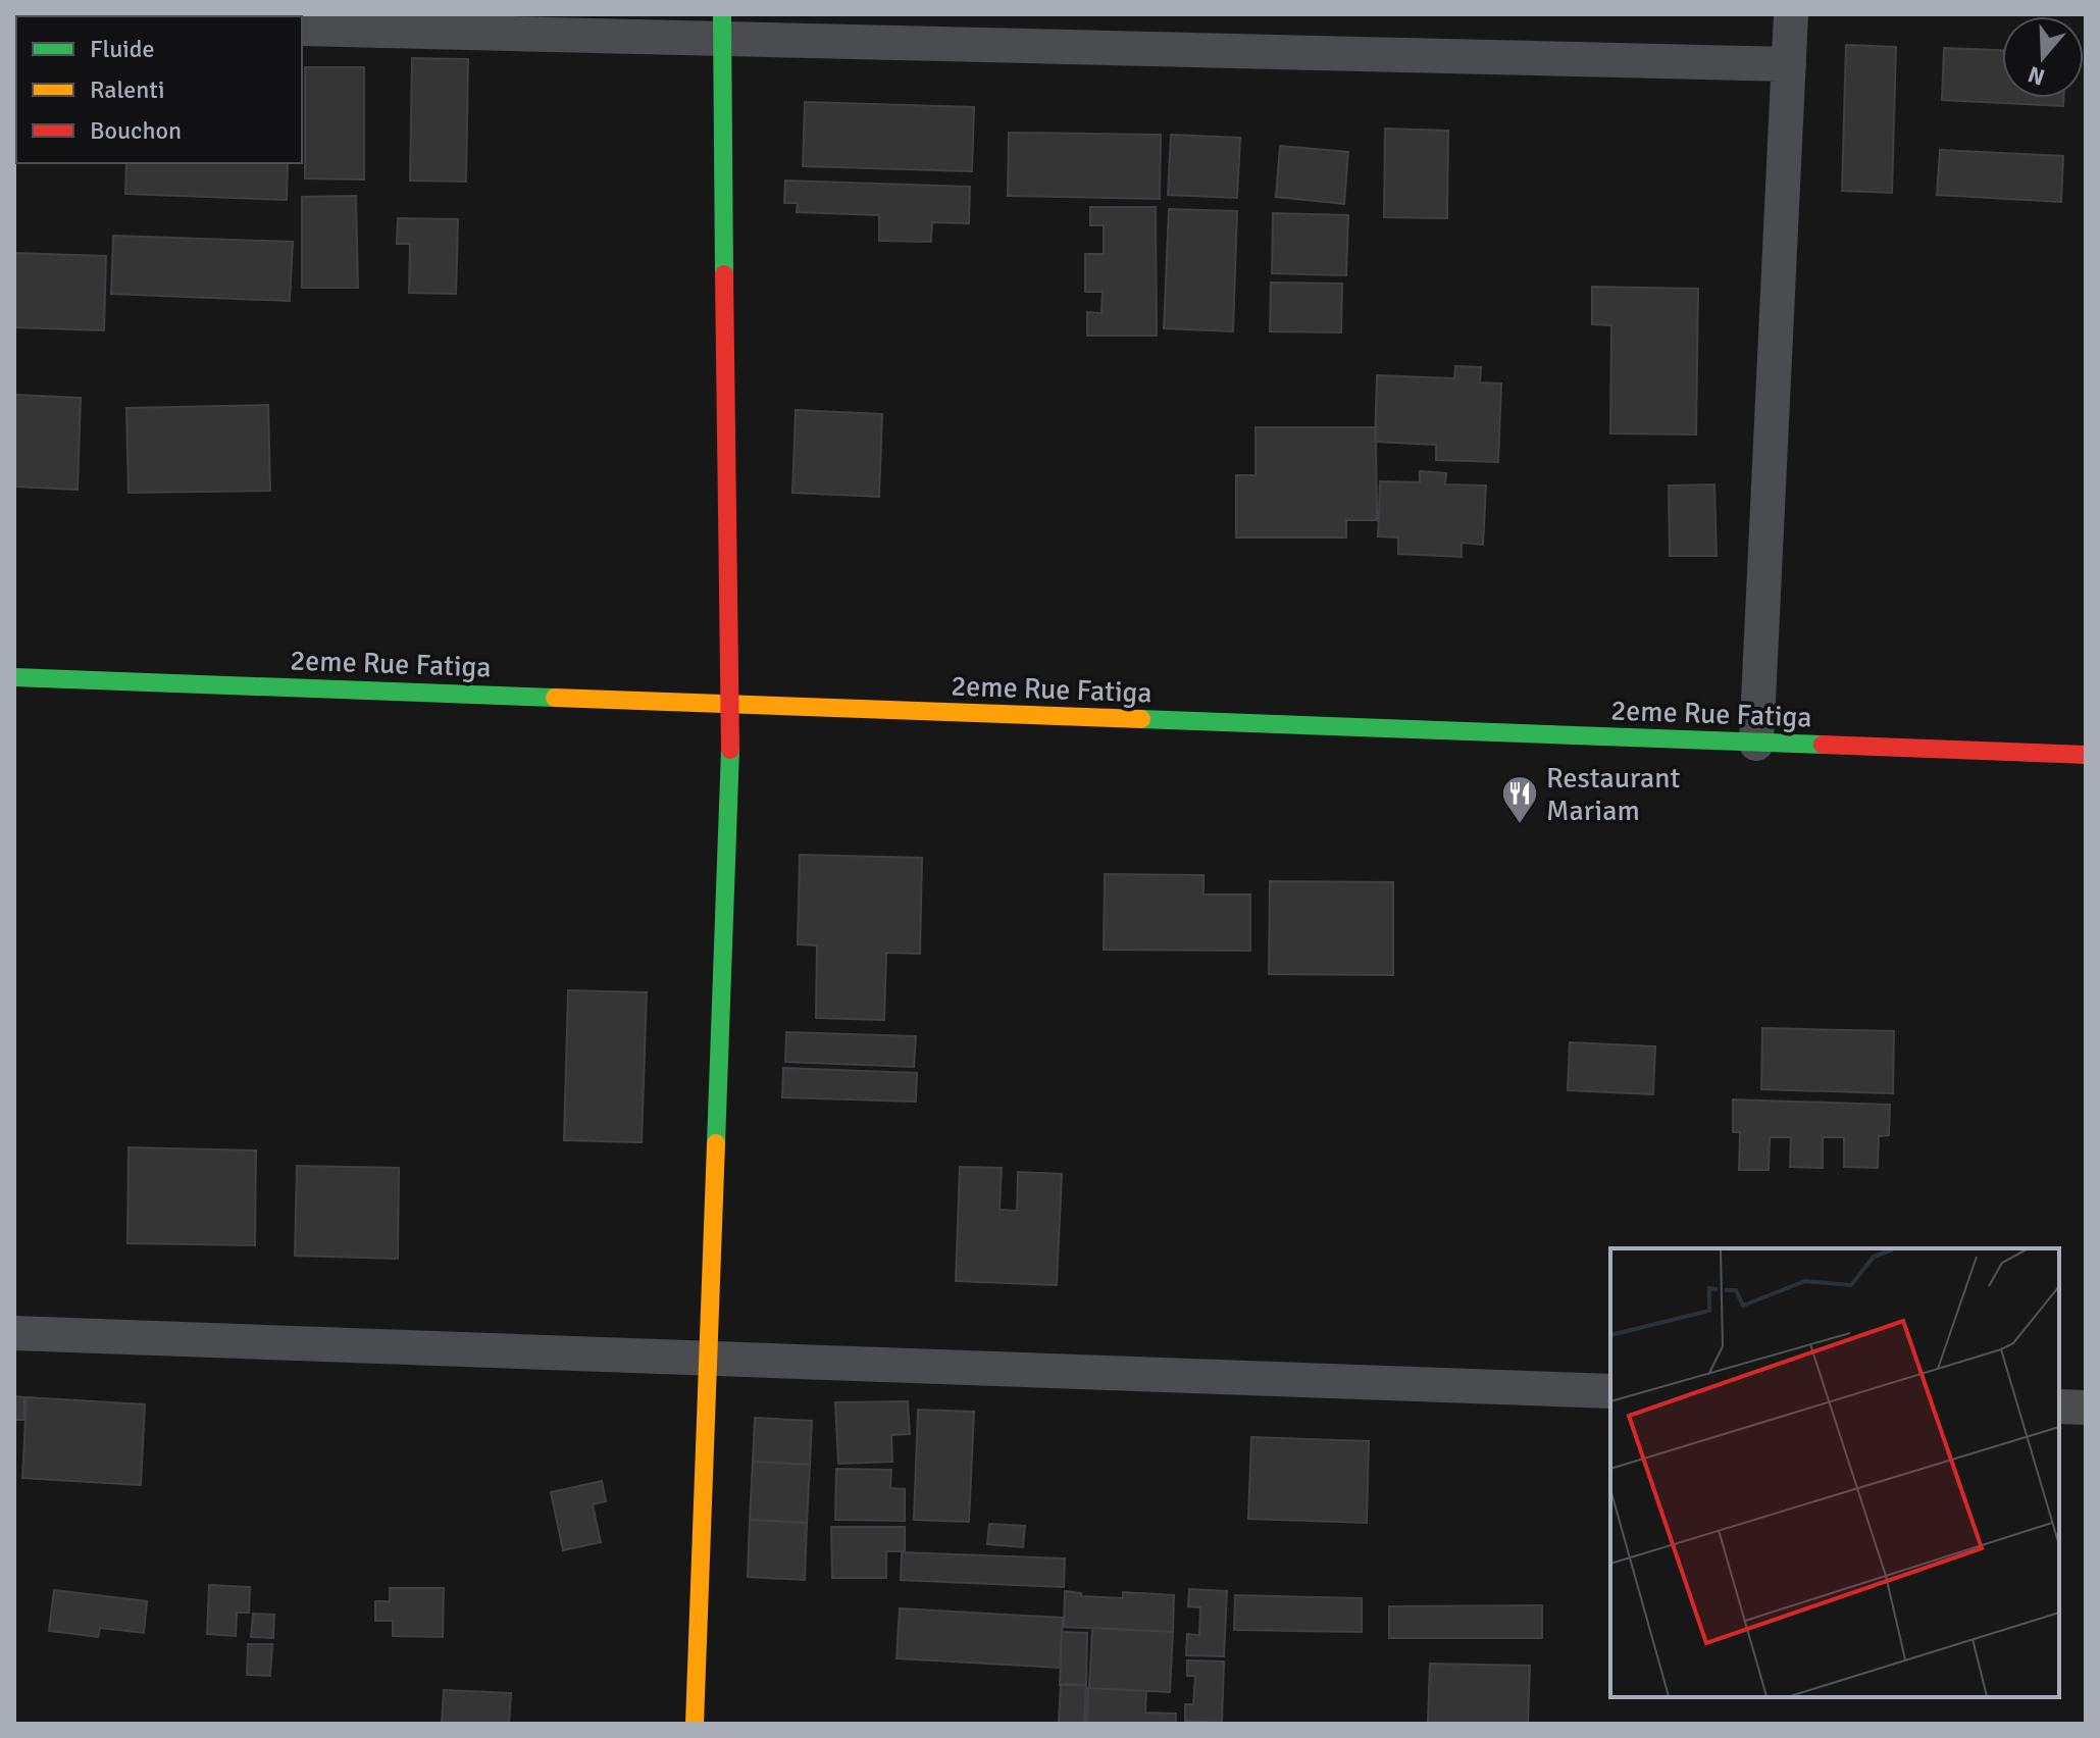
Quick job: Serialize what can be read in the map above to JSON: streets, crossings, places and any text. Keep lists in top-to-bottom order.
{
  "streets": {
    "street": ["2eme Rue Fatiga"]
  },
  "places": {
    "restaurant": ["Restaurant Mariam"]
  },
  "legend": ["Fluide", "Ralenti", "Bouchon"],
  "north": "bottom"
}
